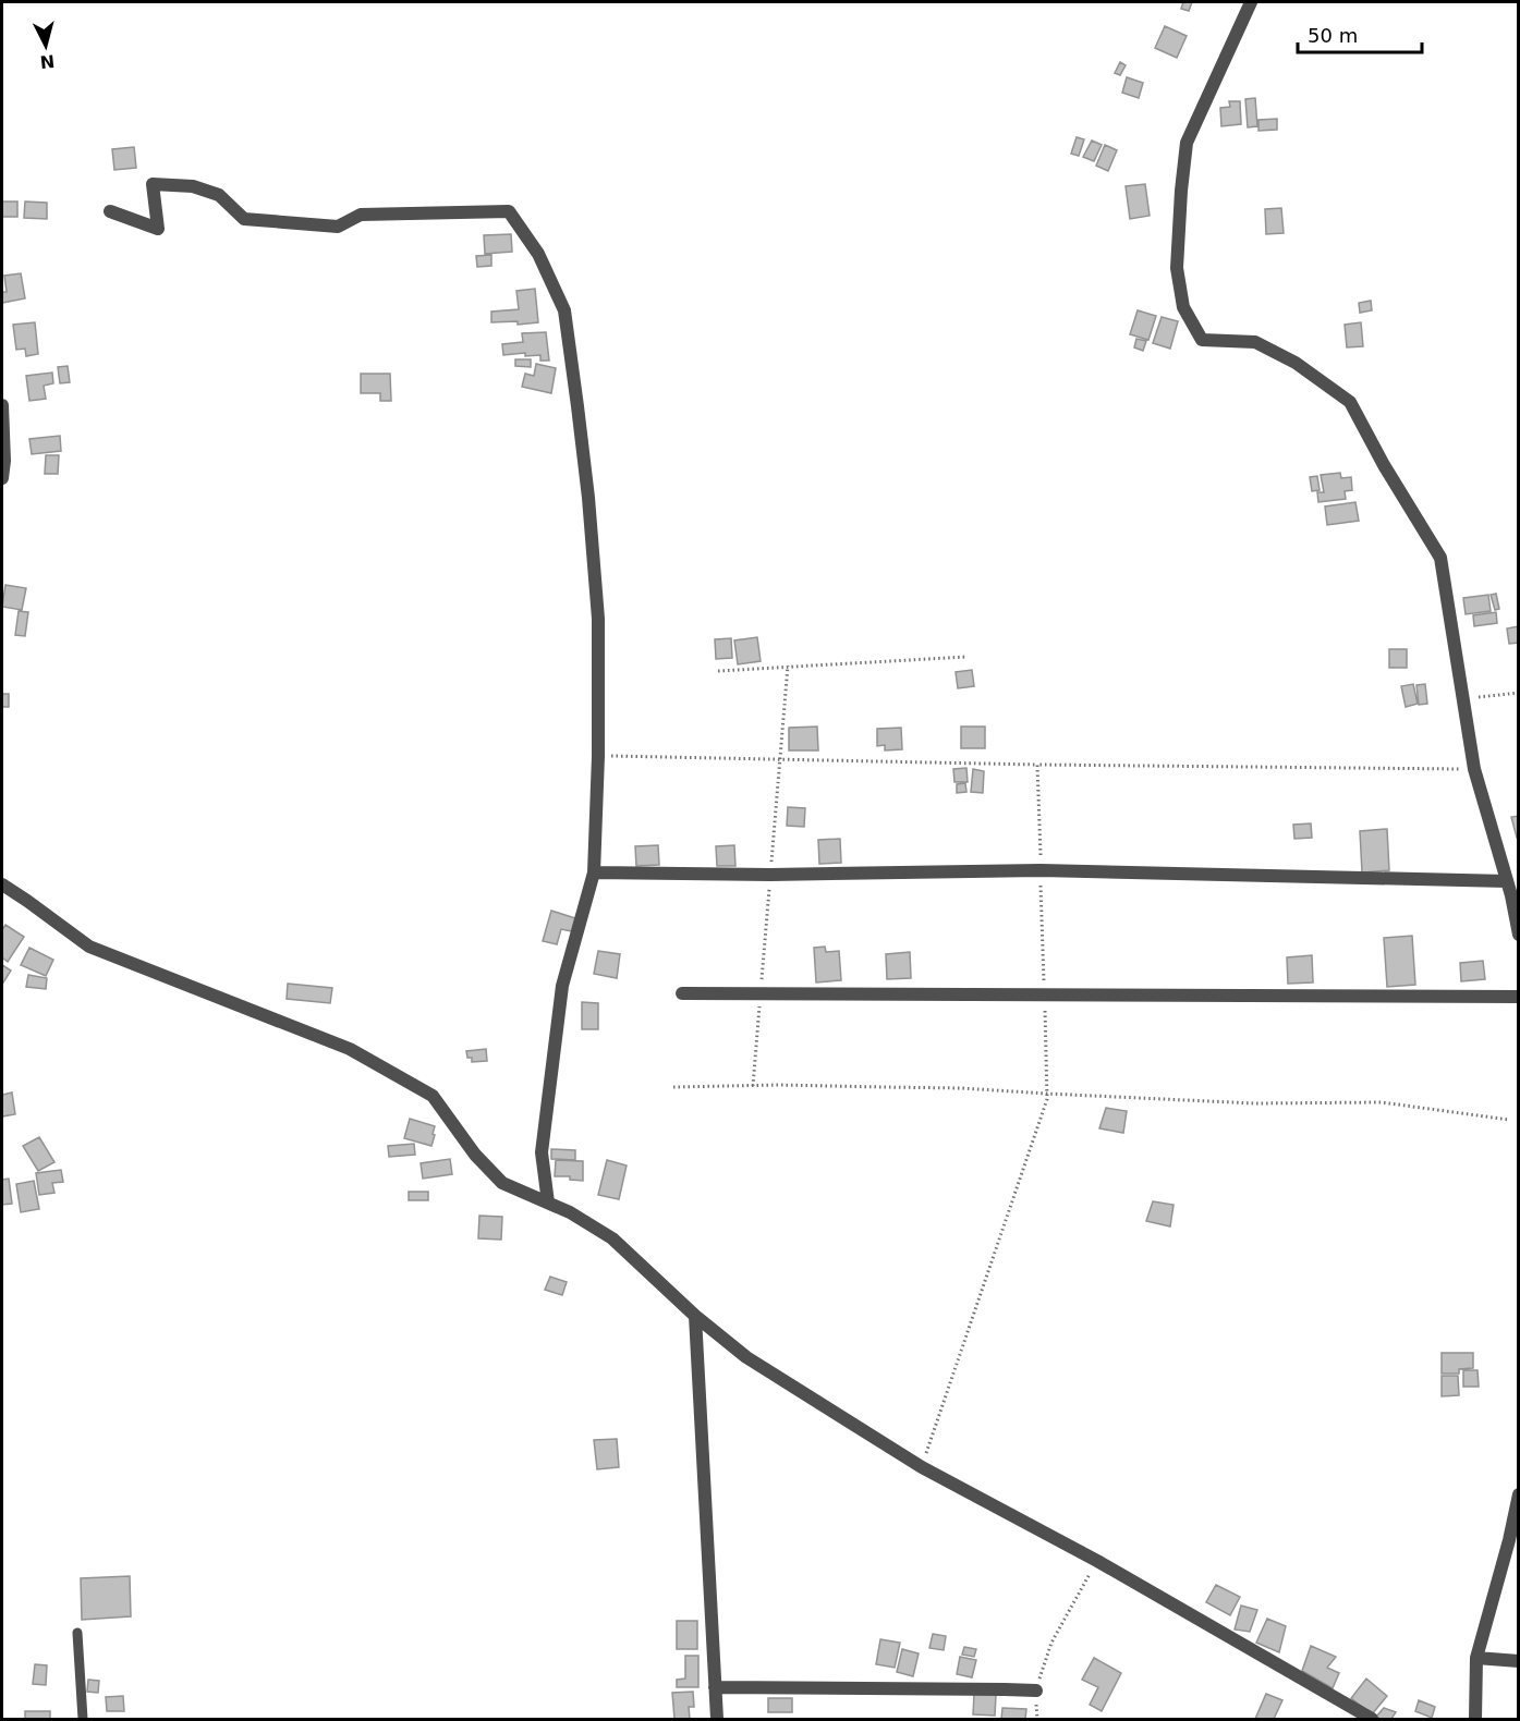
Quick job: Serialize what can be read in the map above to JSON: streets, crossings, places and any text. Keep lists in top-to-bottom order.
{
  "scale_bar": "50 m",
  "north": "bottom"
}
